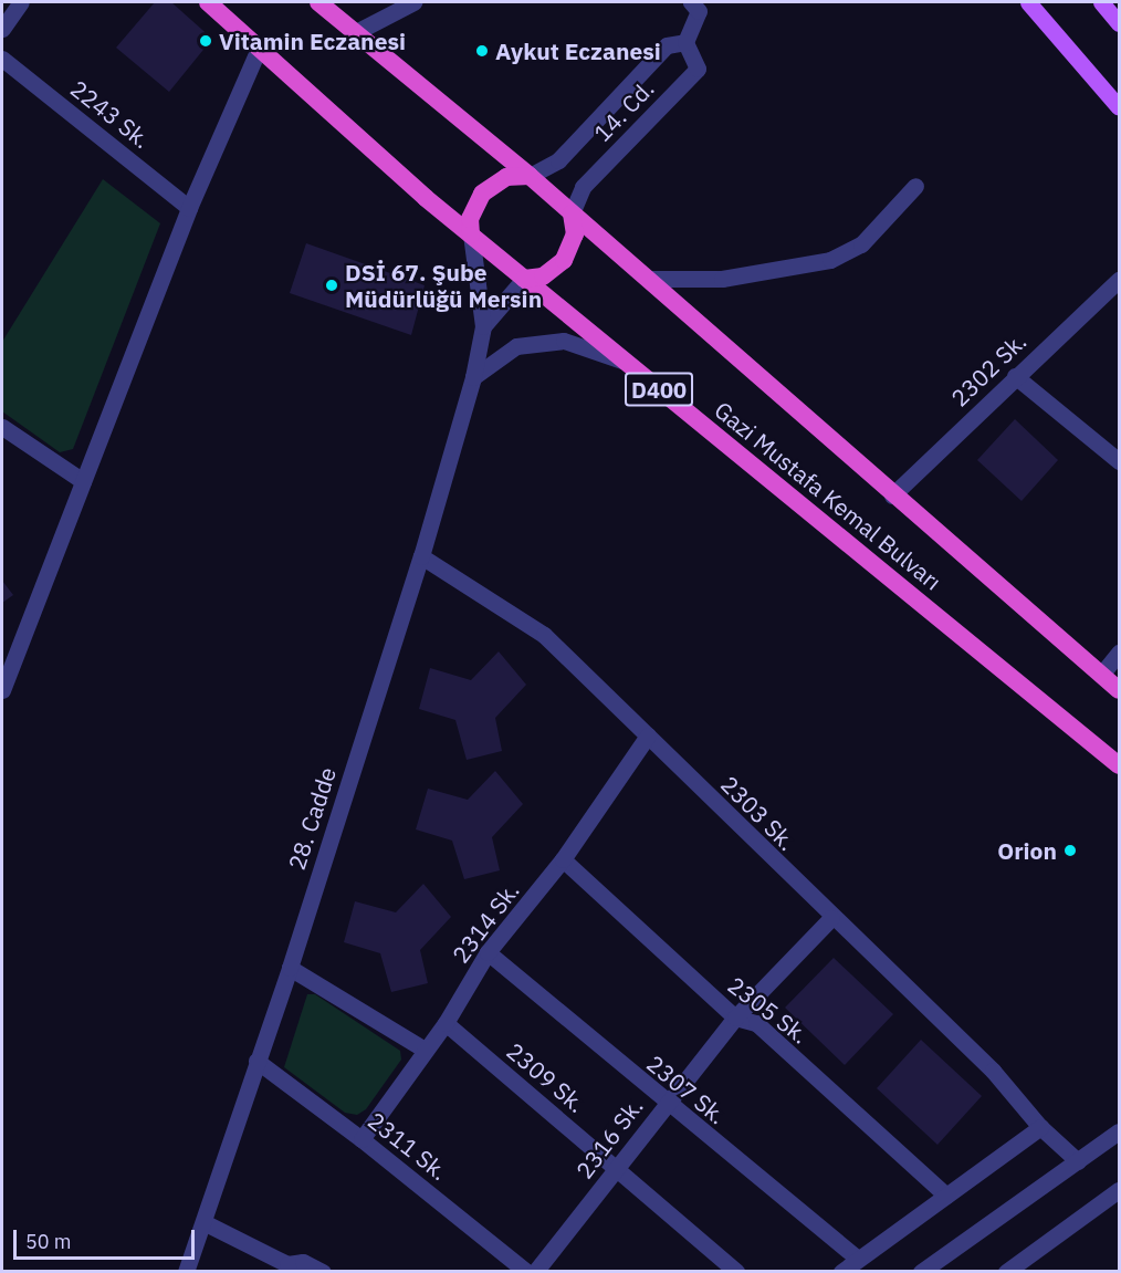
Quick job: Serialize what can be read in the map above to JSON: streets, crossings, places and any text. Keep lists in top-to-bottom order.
{
  "streets": {
    "highway": ["D400", "Gazi Mustafa Kemal Bulvarı"],
    "street": [
      "14. Cd.",
      "2243 Sk.",
      "2302 Sk.",
      "2303 Sk.",
      "28. Cadde",
      "2314 Sk.",
      "2305 Sk.",
      "2309 Sk.",
      "2307 Sk.",
      "2316 Sk.",
      "2311 Sk."
    ]
  },
  "crossings": [
    ["14. Cd.", "Gazi Mustafa Kemal Bulvarı"],
    ["14. Cd.", "28. Cadde"],
    ["2302 Sk.", "Gazi Mustafa Kemal Bulvarı"],
    ["Gazi Mustafa Kemal Bulvarı", "28. Cadde"],
    ["2303 Sk.", "28. Cadde"],
    ["2303 Sk.", "2314 Sk."],
    ["2303 Sk.", "2316 Sk."],
    ["28. Cadde", "2311 Sk."],
    ["2314 Sk.", "2305 Sk."],
    ["2314 Sk.", "2309 Sk."],
    ["2314 Sk.", "2307 Sk."],
    ["2314 Sk.", "2311 Sk."],
    ["2305 Sk.", "2316 Sk."],
    ["2309 Sk.", "2316 Sk."],
    ["2307 Sk.", "2316 Sk."]
  ],
  "places": [
    "Vitamin Eczanesi",
    "Aykut Eczanesi",
    "DSİ 67. Şube Müdürlüğü Mersin",
    "Orion"
  ],
  "scale_bar": "50 m"
}
